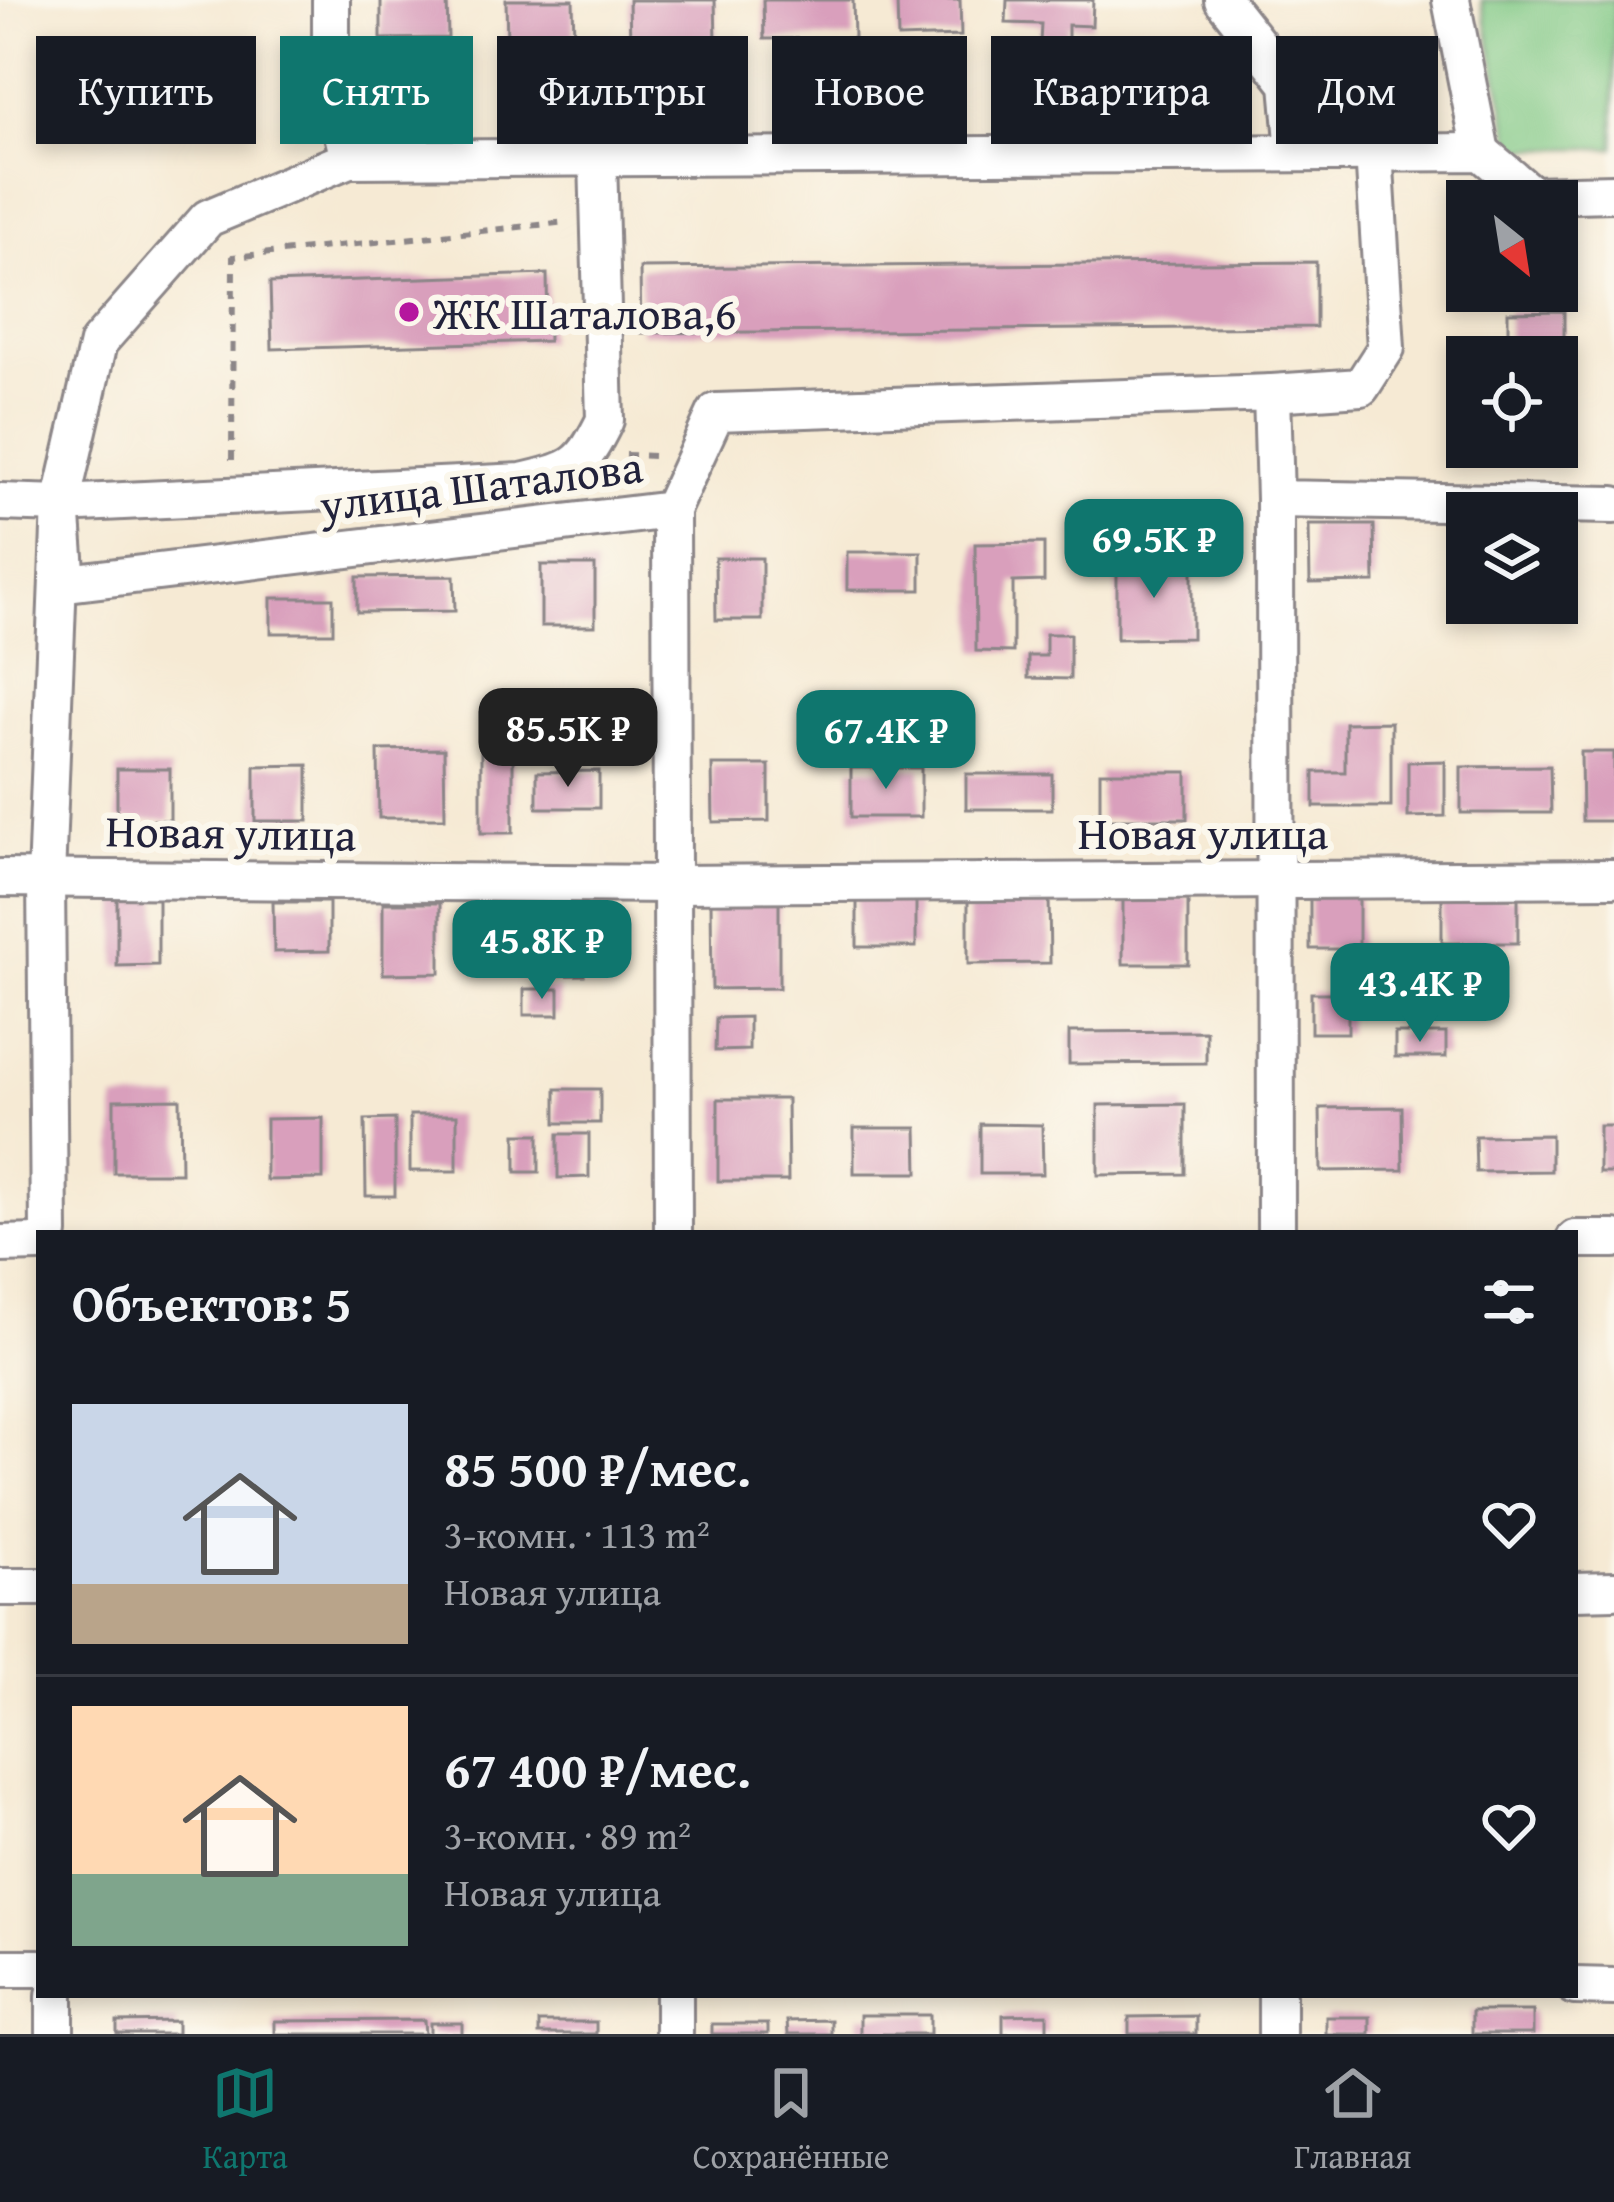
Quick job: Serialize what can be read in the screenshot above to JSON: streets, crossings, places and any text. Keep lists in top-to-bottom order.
{
  "streets": {
    "street": ["улица Шаталова", "Новая улица"]
  },
  "places": ["ЖК Шаталова,6"],
  "north": "bottom right",
  "page": {
    "chip": [
      "Купить",
      "Снять",
      "Фильтры",
      "Новое",
      "Квартира",
      "Дом"
    ],
    "price": [
      "69.5K ₽",
      "85.5K ₽",
      "67.4K ₽",
      "45.8K ₽",
      "43.4K ₽"
    ],
    "heading": "Объектов: 5",
    "list": [
      {
        "name": "85 500 ₽/мес.",
        "note": "3-комн. · 113 m² · Новая улица"
      },
      {
        "name": "67 400 ₽/мес.",
        "note": "3-комн. · 89 m² · Новая улица"
      }
    ],
    "tabs": ["Карта", "Сохранённые", "Главная"]
  }
}
